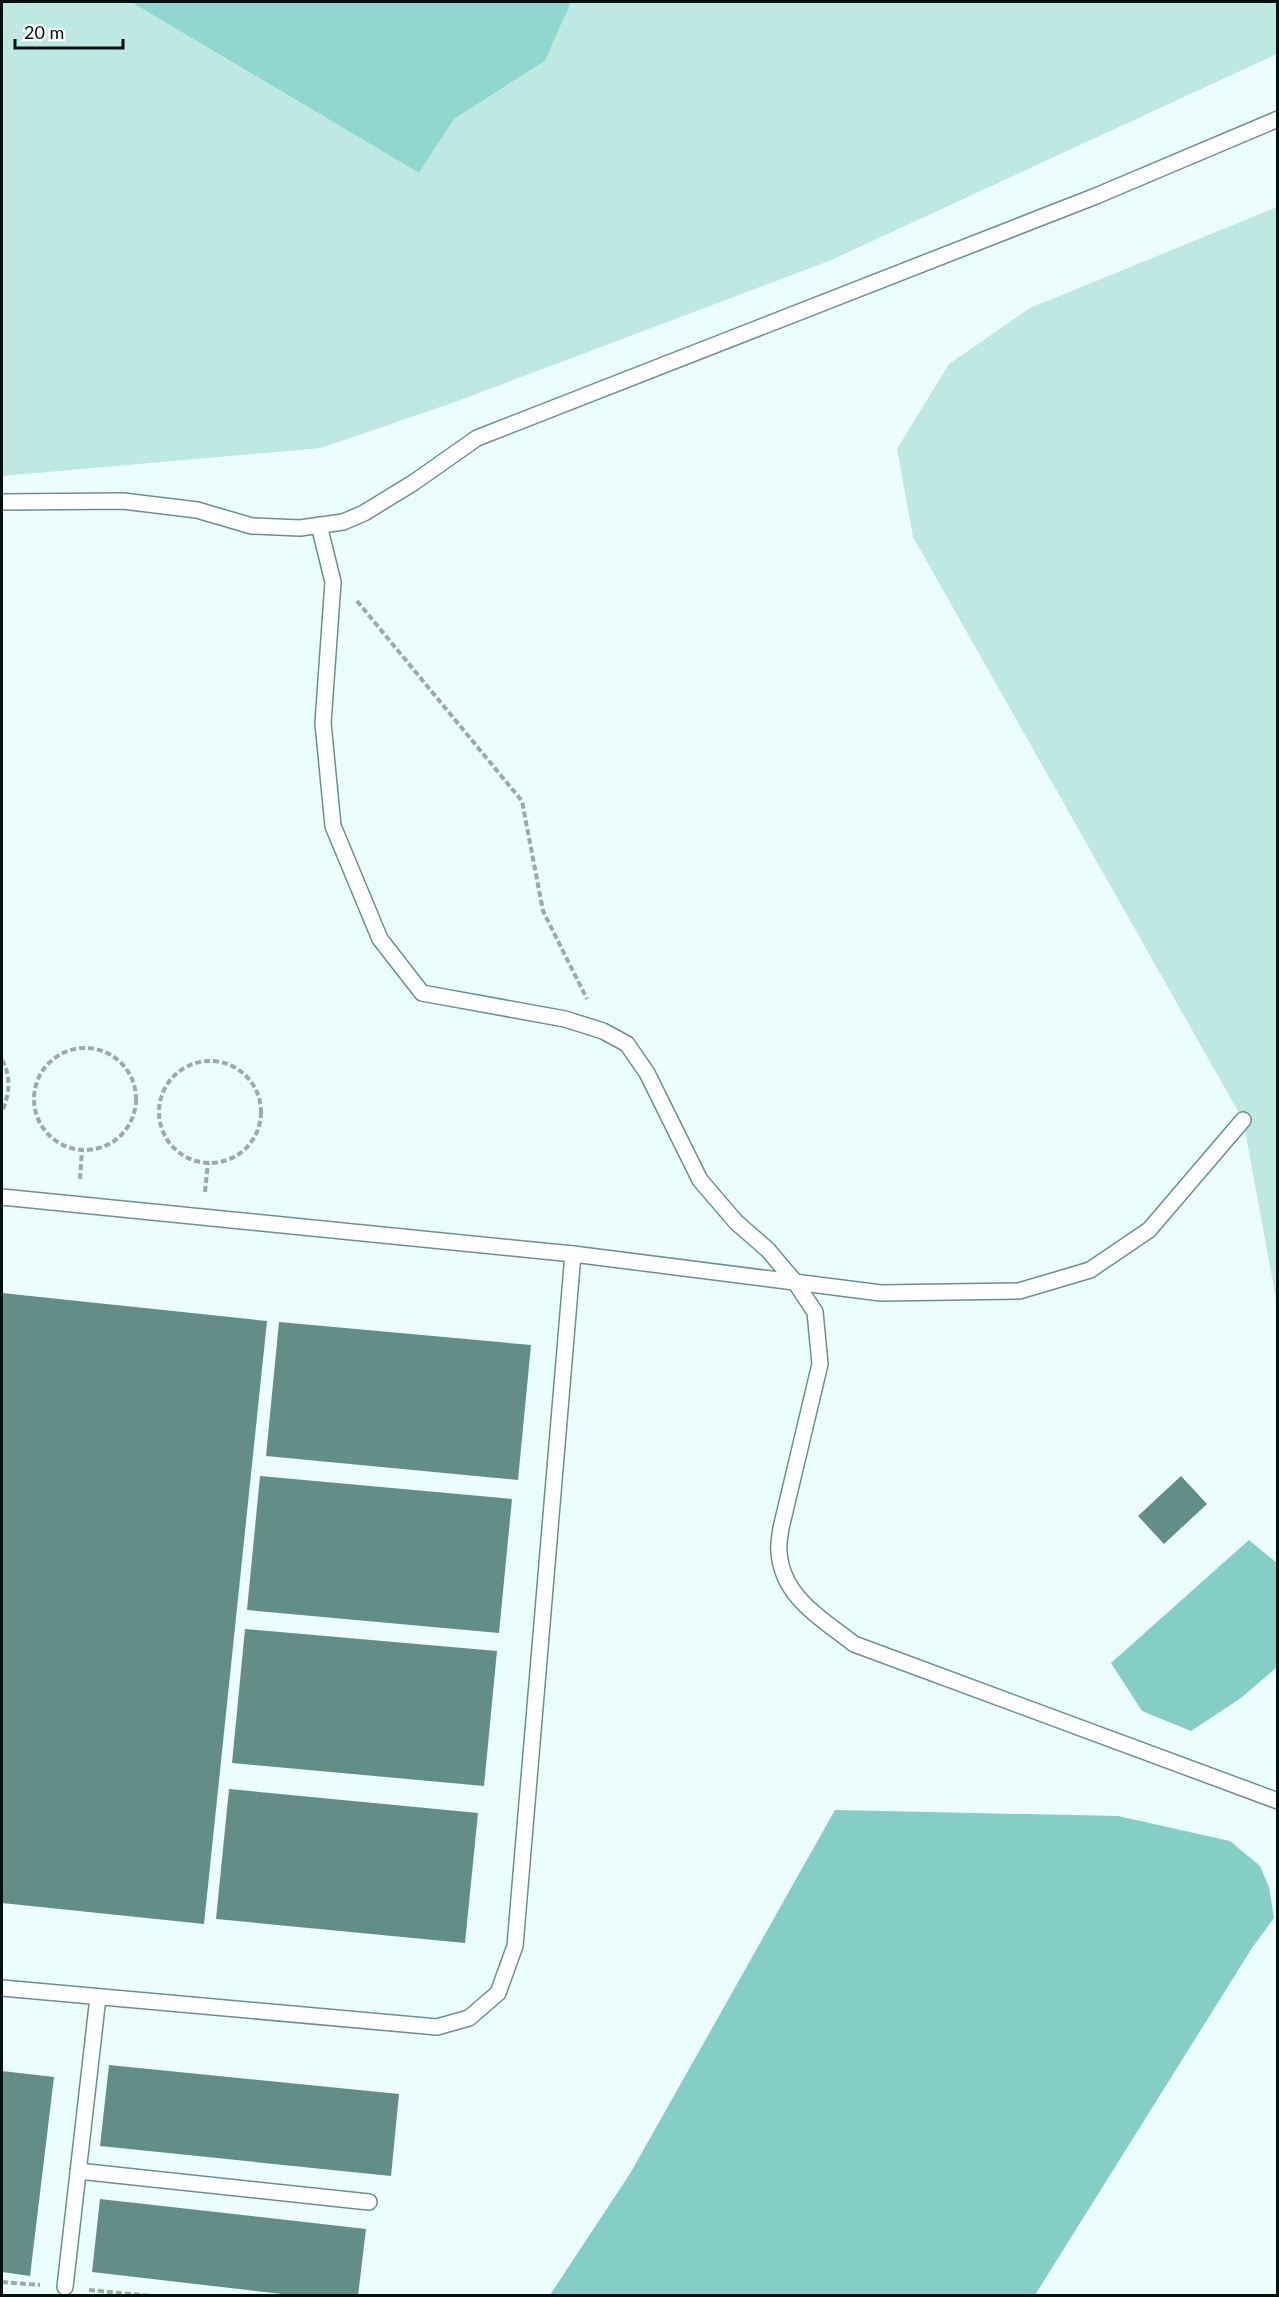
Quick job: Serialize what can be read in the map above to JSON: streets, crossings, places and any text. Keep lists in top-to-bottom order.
{
  "scale_bar": "20 m"
}
